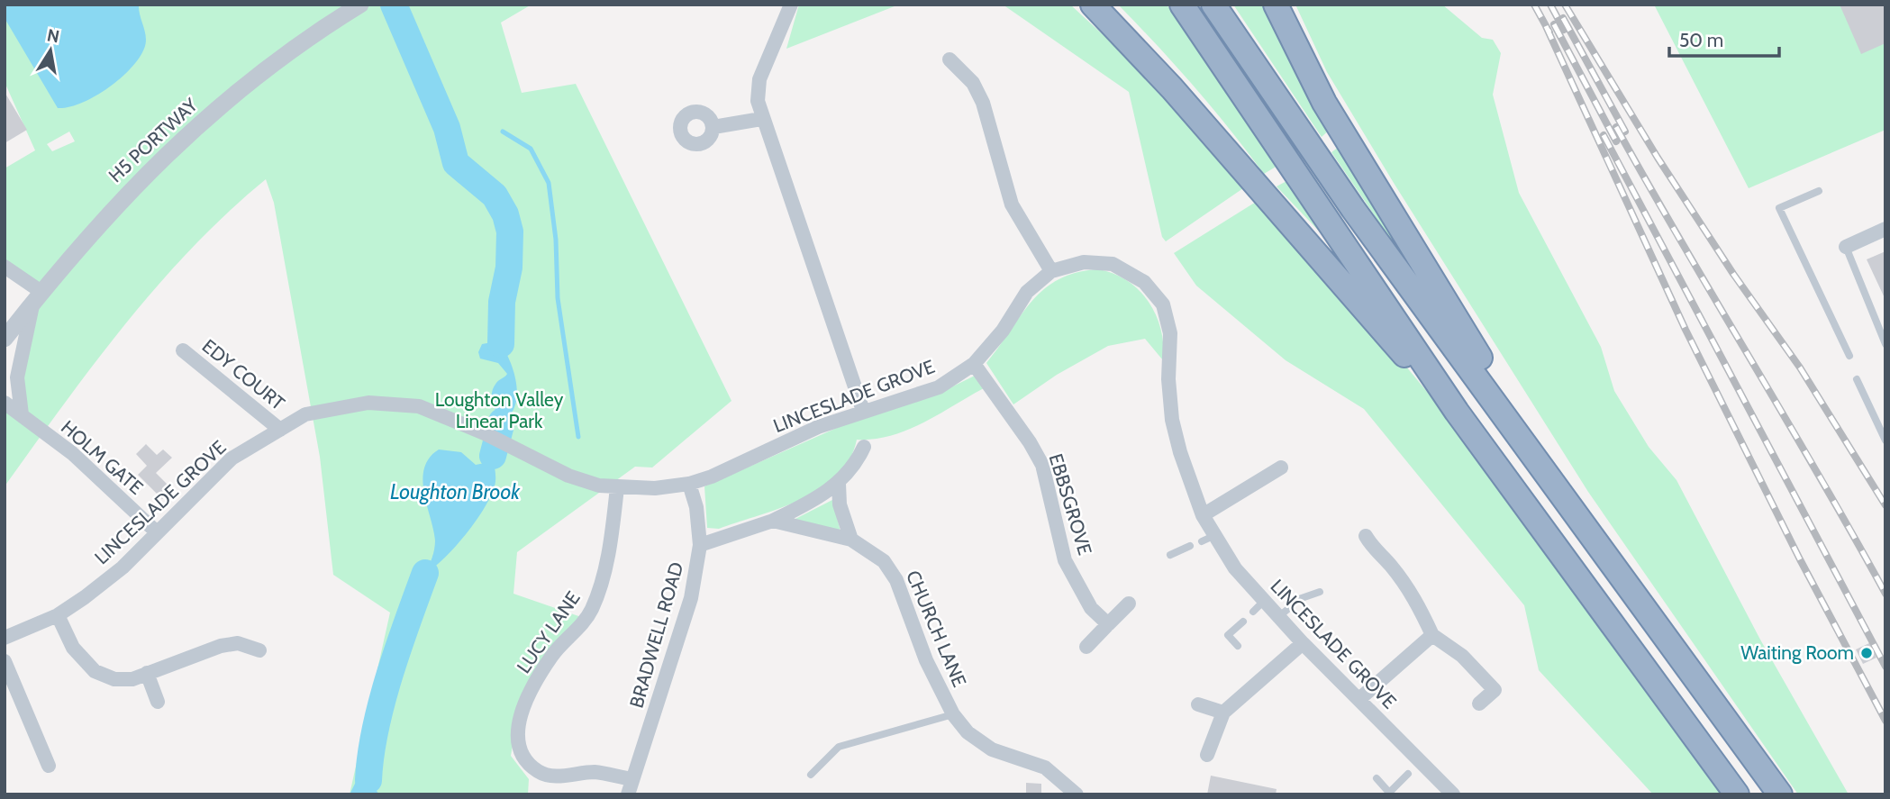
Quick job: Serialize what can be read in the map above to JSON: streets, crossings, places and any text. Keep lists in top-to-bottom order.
{
  "streets": {
    "street": [
      "H5 PORTWAY",
      "EDY COURT",
      "LINCESLADE GROVE",
      "HOLM GATE",
      "EBBSGROVE",
      "CHURCH LANE",
      "LUCY LANE",
      "BRADWELL ROAD"
    ]
  },
  "crossings": [
    ["EDY COURT", "LINCESLADE GROVE"],
    ["LINCESLADE GROVE", "HOLM GATE"],
    ["LINCESLADE GROVE", "EBBSGROVE"],
    ["LINCESLADE GROVE", "LUCY LANE"],
    ["LINCESLADE GROVE", "BRADWELL ROAD"],
    ["LUCY LANE", "BRADWELL ROAD"]
  ],
  "water": ["Loughton Brook"],
  "parks": ["Loughton Valley Linear Park"],
  "places": ["Waiting Room"],
  "scale_bar": "50 m",
  "north": "top"
}
